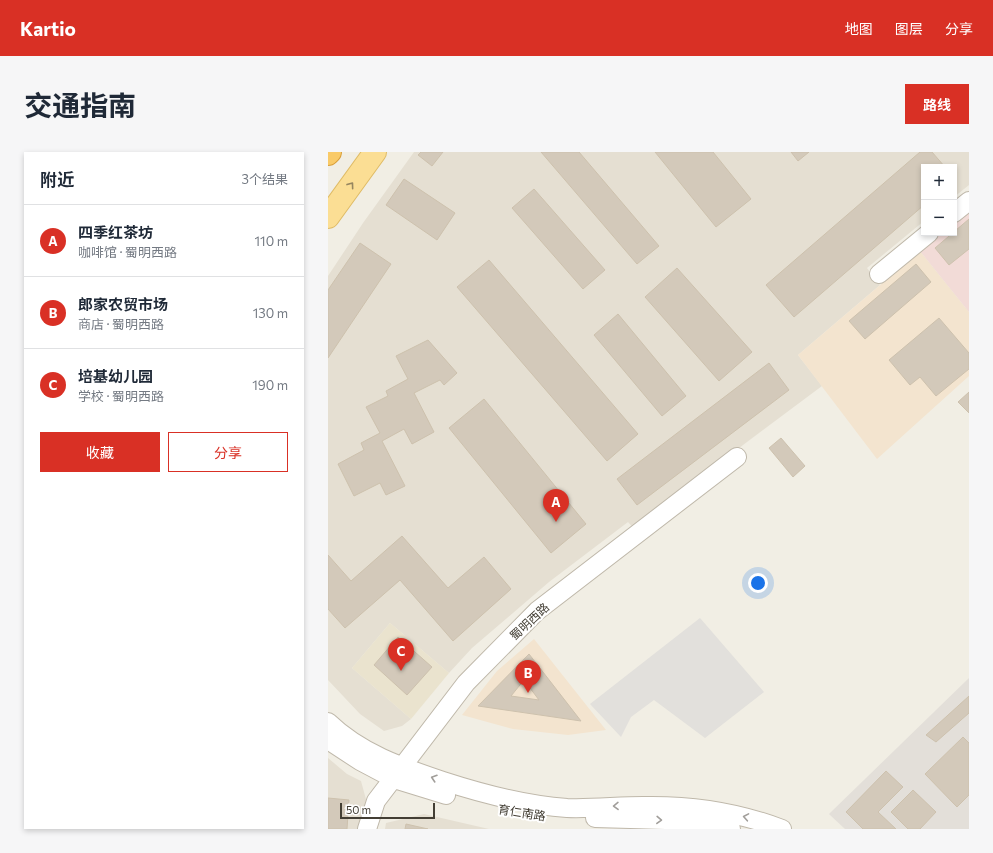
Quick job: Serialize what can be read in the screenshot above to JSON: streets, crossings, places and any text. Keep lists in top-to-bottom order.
{
  "streets": {
    "street": ["蜀明西路", "育仁南路"]
  },
  "crossings": [
    ["蜀明西路", "育仁南路"]
  ],
  "scale_bar": "50 m",
  "page": {
    "header": "Kartio",
    "nav": ["地图", "图层", "分享"],
    "title": "交通指南",
    "buttons": [
      "路线",
      ["收藏", "分享"]
    ],
    "heading": ["附近", "3个结果"],
    "map_buttons": ["+", "−"],
    "list": [
      {
        "mark": "A",
        "name": "四季红茶坊",
        "note": "咖啡馆 · 蜀明西路",
        "value": "110 m"
      },
      {
        "mark": "B",
        "name": "郎家农贸市场",
        "note": "商店 · 蜀明西路",
        "value": "130 m"
      },
      {
        "mark": "C",
        "name": "培基幼儿园",
        "note": "学校 · 蜀明西路",
        "value": "190 m"
      }
    ],
    "pins": ["A", "C", "B"],
    "scale": "50 m"
  }
}
